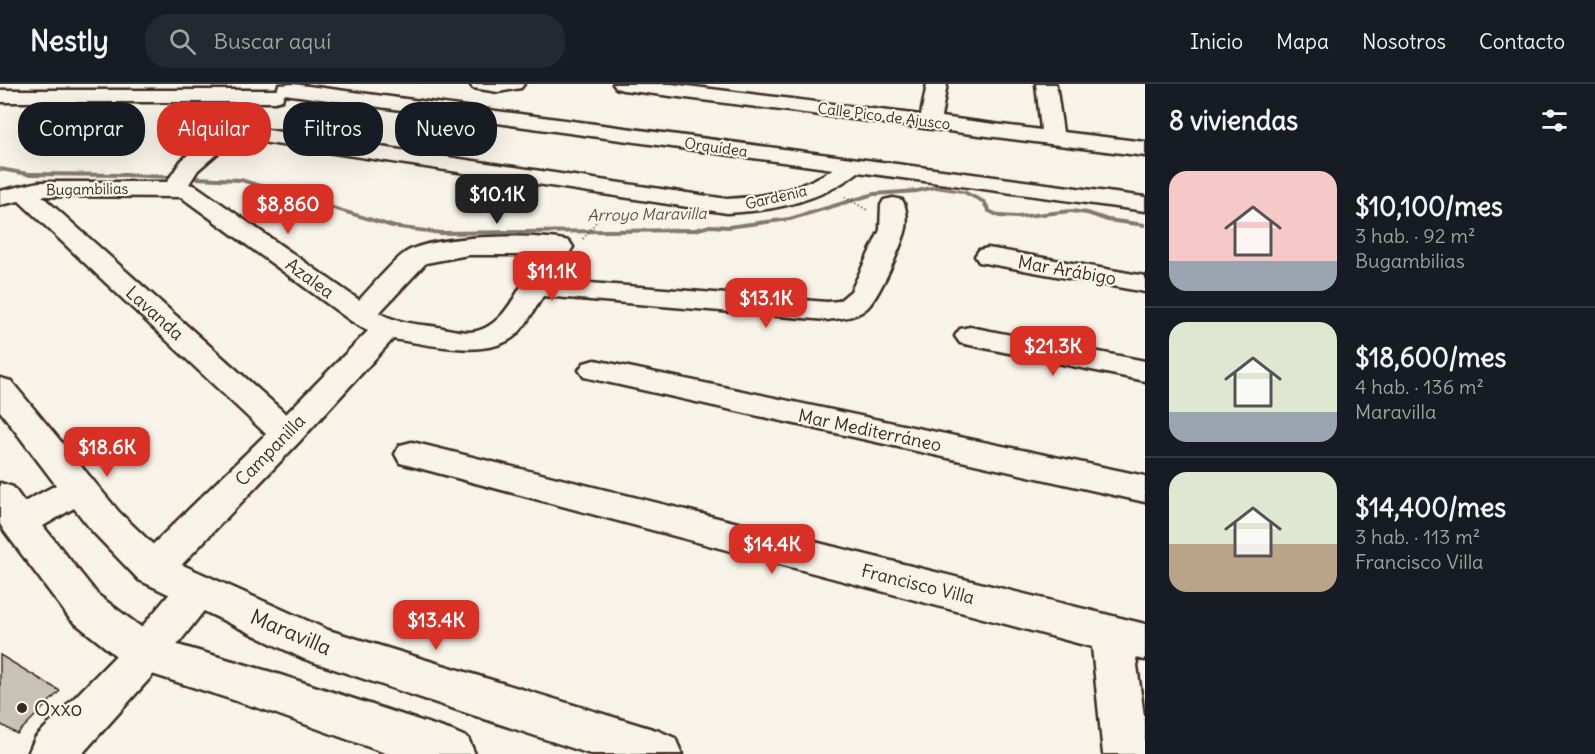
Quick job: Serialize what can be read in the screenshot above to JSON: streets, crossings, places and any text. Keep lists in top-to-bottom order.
{
  "streets": {
    "street": [
      "Calle Pico de Ajusco",
      "Orquídea",
      "Bugambilias",
      "Gardenia",
      "Mar Arábigo",
      "Azalea",
      "Lavanda",
      "Mar Mediterráneo",
      "Campanilla",
      "Francisco Villa",
      "Maravilla"
    ]
  },
  "crossings": [
    ["Orquídea", "Gardenia"],
    ["Bugambilias", "Azalea"],
    ["Bugambilias", "Lavanda"],
    ["Azalea", "Campanilla"],
    ["Lavanda", "Campanilla"],
    ["Campanilla", "Maravilla"]
  ],
  "water": ["Arroyo Maravilla"],
  "places": ["Oxxo"],
  "page": {
    "header": "Nestly",
    "search": "Buscar aquí",
    "nav": [
      "Inicio",
      "Mapa",
      "Nosotros",
      "Contacto"
    ],
    "heading": "8 viviendas",
    "chip": [
      "Comprar",
      "Alquilar",
      "Filtros",
      "Nuevo"
    ],
    "list": [
      {
        "name": "$10,100/mes",
        "note": "3 hab. · 92 m² · Bugambilias"
      },
      {
        "name": "$18,600/mes",
        "note": "4 hab. · 136 m² · Maravilla"
      },
      {
        "name": "$14,400/mes",
        "note": "3 hab. · 113 m² · Francisco Villa"
      }
    ],
    "price": [
      "$10.1K",
      "$8,860",
      "$11.1K",
      "$13.1K",
      "$21.3K",
      "$18.6K",
      "$14.4K",
      "$13.4K"
    ]
  }
}
